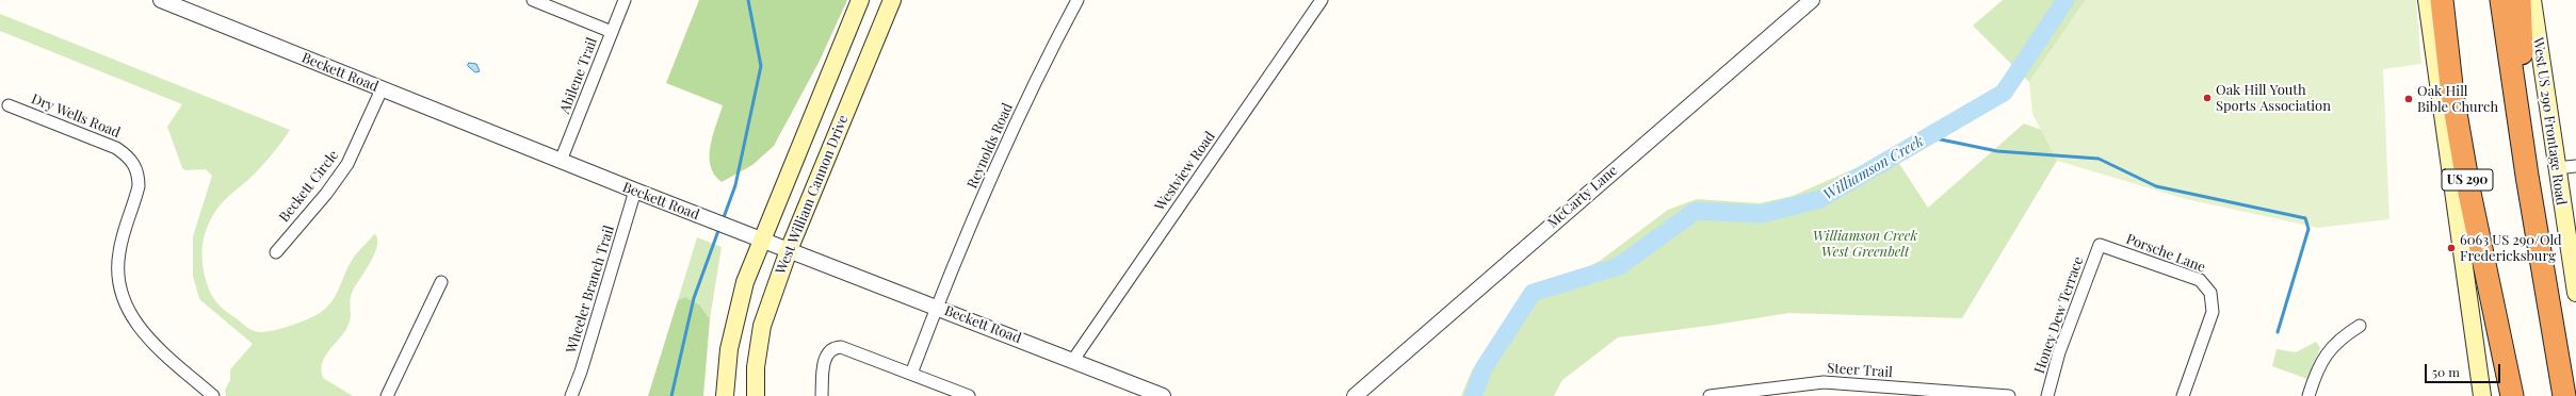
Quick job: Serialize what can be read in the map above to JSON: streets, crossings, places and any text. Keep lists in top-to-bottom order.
{
  "streets": {
    "highway": ["US 290"],
    "main road": ["West US 290 Frontage Road", "West William Cannon Drive"],
    "street": [
      "Beckett Road",
      "Abilene Trail",
      "Dry Wells Road",
      "Reynolds Road",
      "Westview Road",
      "Beckett Circle",
      "McCarty Lane",
      "Porsche Lane",
      "Wheeler Branch Trail",
      "Honey Dew Terrace",
      "Steer Trail"
    ]
  },
  "crossings": [
    ["Beckett Road", "Abilene Trail"],
    ["Beckett Road", "Reynolds Road"],
    ["Beckett Road", "Westview Road"],
    ["Beckett Road", "Beckett Circle"],
    ["Beckett Road", "West William Cannon Drive"],
    ["Beckett Road", "Wheeler Branch Trail"],
    ["Porsche Lane", "Honey Dew Terrace"]
  ],
  "water": ["Williamson Creek"],
  "parks": ["Williamson Creek West Greenbelt"],
  "places": ["Oak Hill Youth Sports Association", "Oak Hill Bible Church", "6063 US 290/Old Fredericksburg"],
  "scale_bar": "50 m"
}
